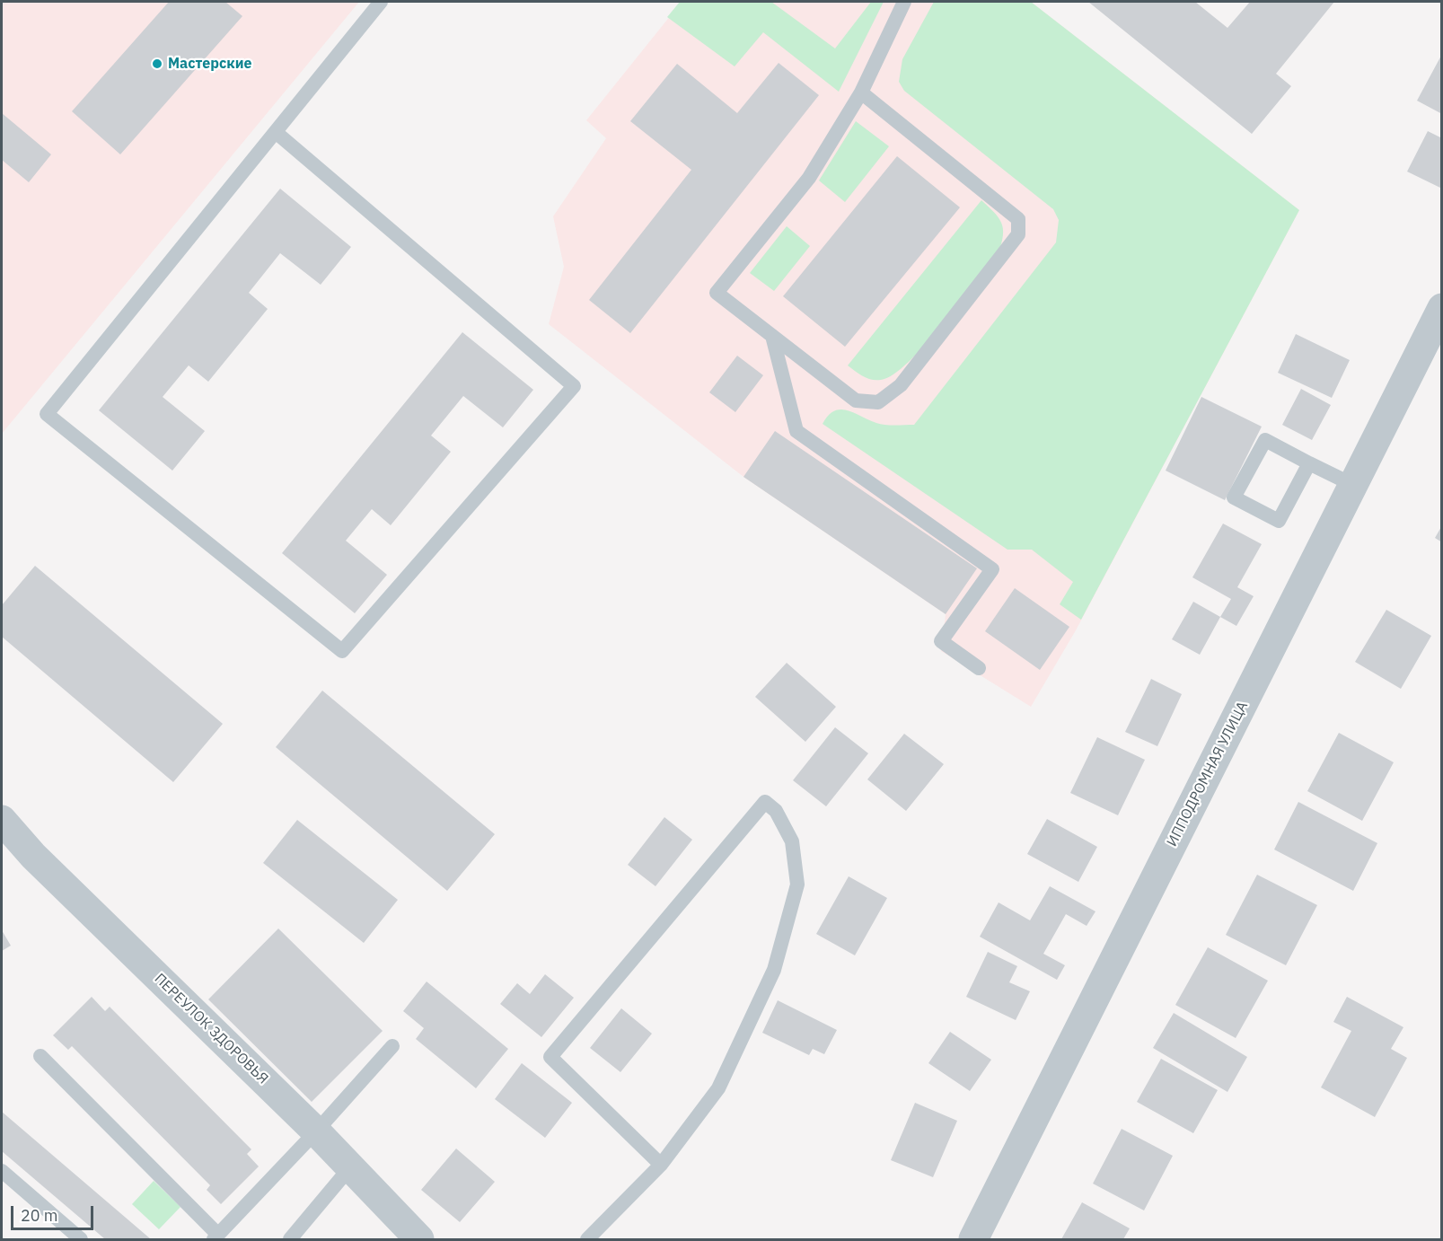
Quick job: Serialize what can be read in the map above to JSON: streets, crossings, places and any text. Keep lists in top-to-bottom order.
{
  "streets": {
    "street": ["ИППОДРОМНАЯ УЛИЦА", "ПЕРЕУЛОК ЗДОРОВЬЯ"]
  },
  "places": ["Мастерские"],
  "scale_bar": "20 m"
}
